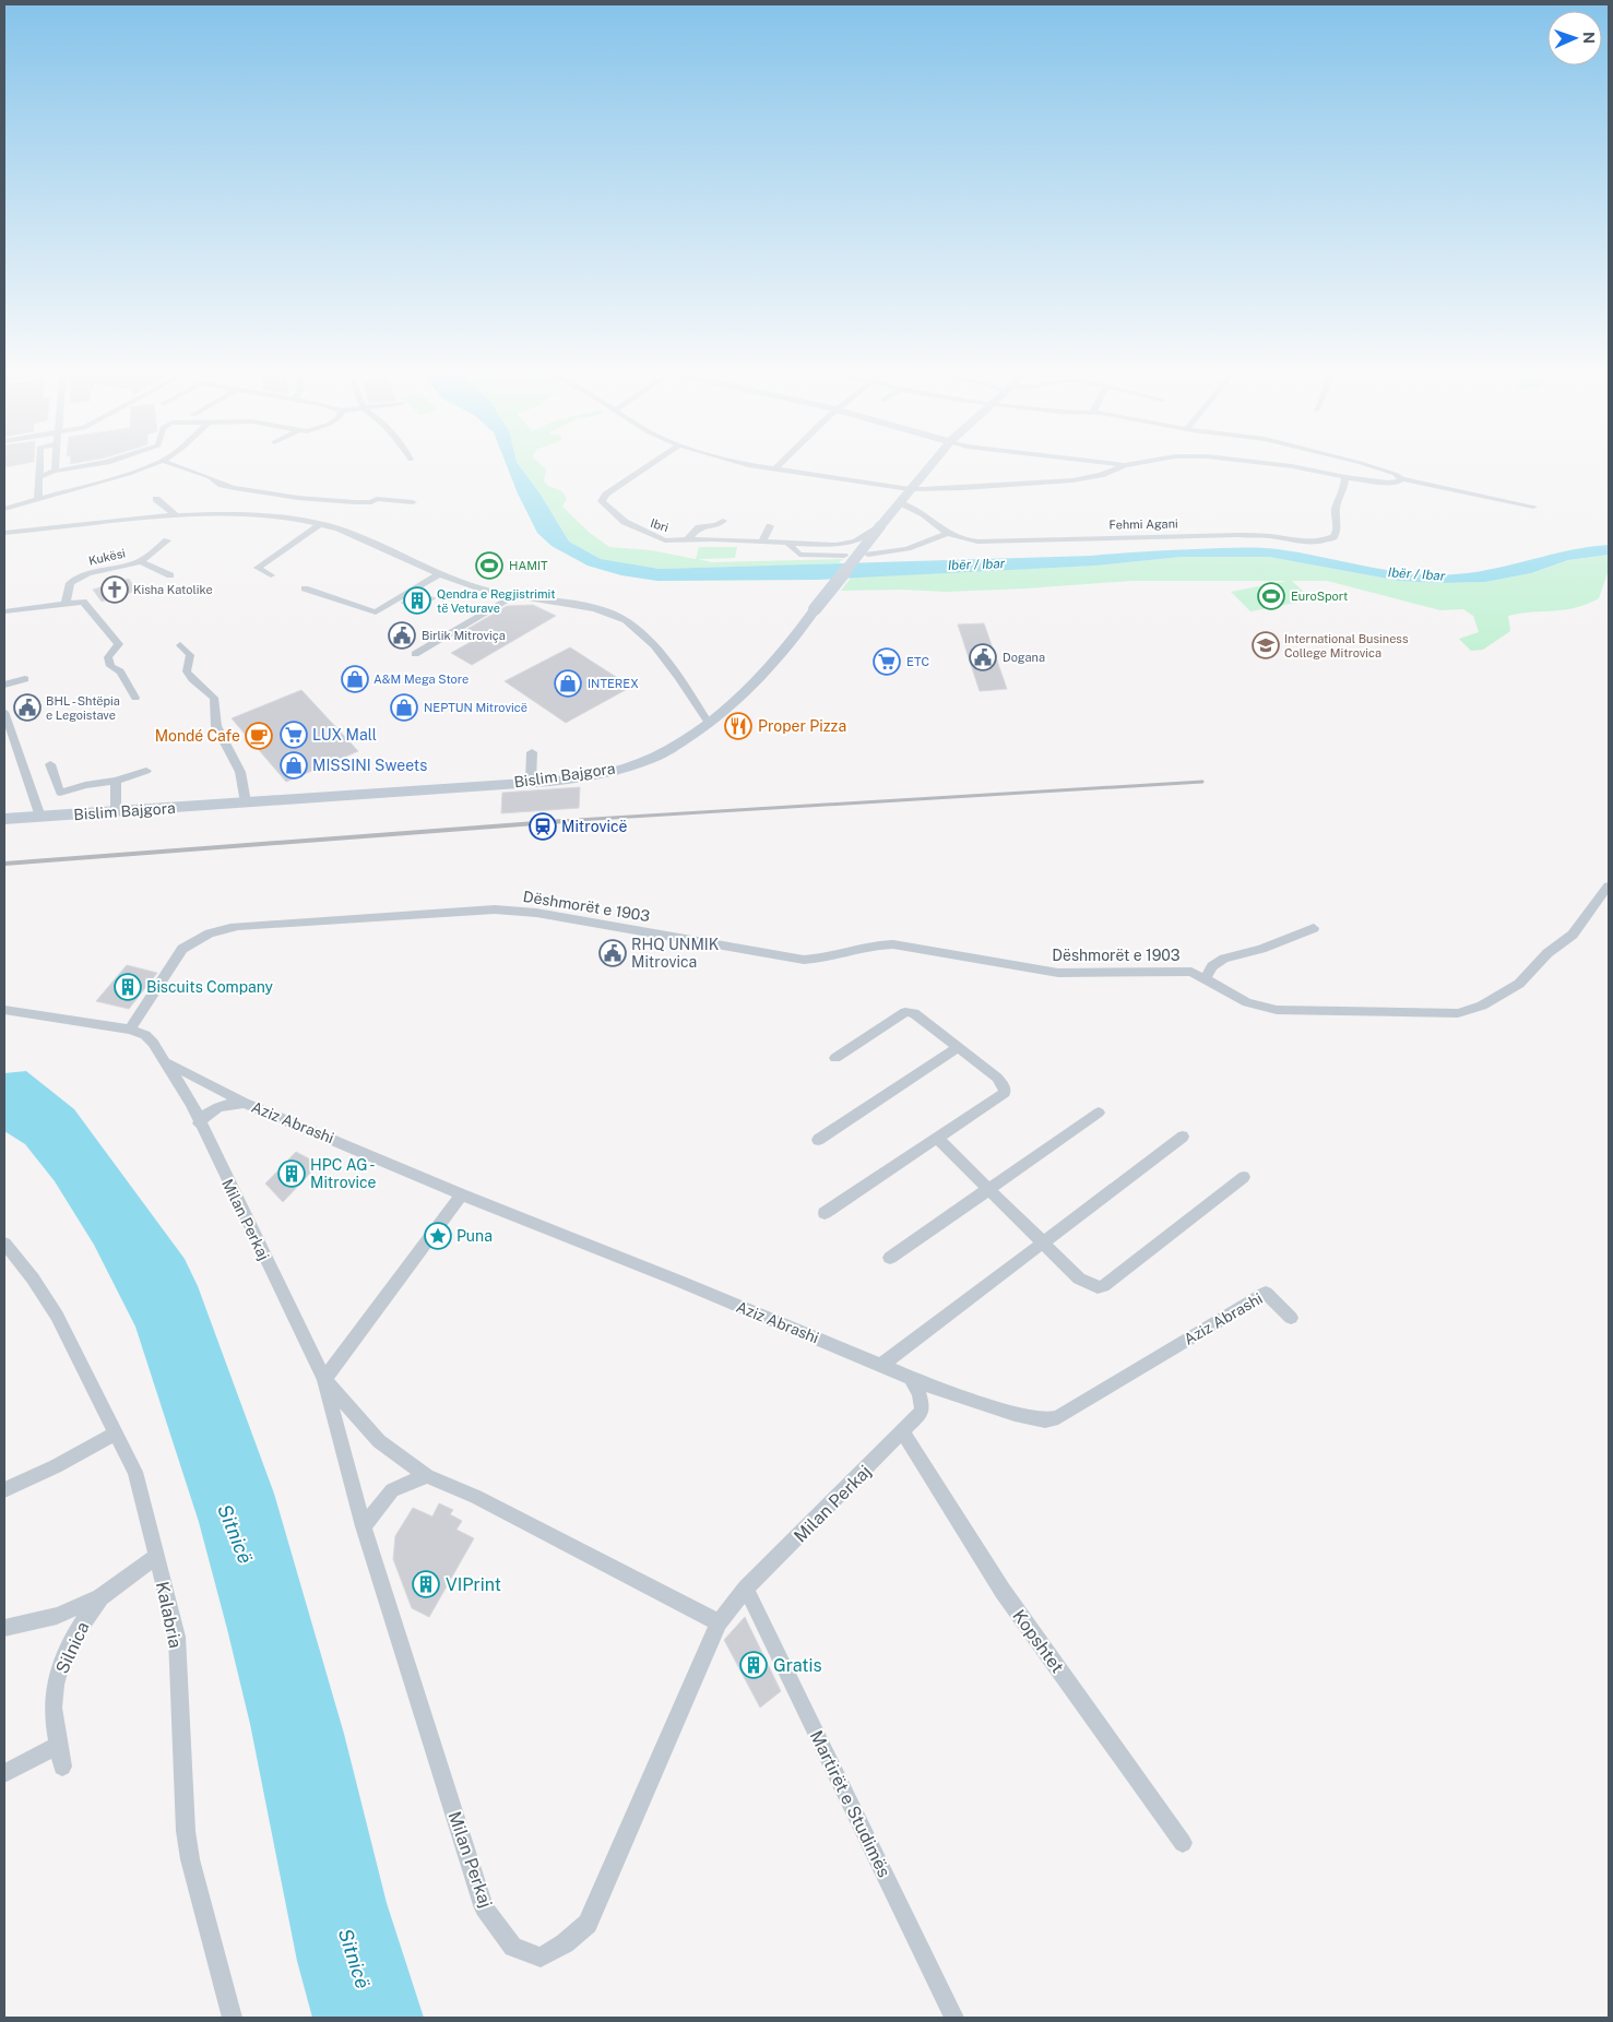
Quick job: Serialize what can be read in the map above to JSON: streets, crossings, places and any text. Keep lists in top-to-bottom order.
{
  "streets": {
    "main road": ["Bislim Bajgora"],
    "street": [
      "Fehmi Agani",
      "Ibri",
      "Kukësi",
      "Dëshmorët e 1903",
      "Aziz Abrashi",
      "Milan Perkaj",
      "Kalabria",
      "Kopshtet",
      "Silnica",
      "Martirët e Studimës"
    ]
  },
  "crossings": [
    ["Fehmi Agani", "Bislim Bajgora"],
    ["Ibri", "Bislim Bajgora"],
    ["Dëshmorët e 1903", "Aziz Abrashi"],
    ["Aziz Abrashi", "Milan Perkaj"],
    ["Milan Perkaj", "Kopshtet"],
    ["Milan Perkaj", "Martirët e Studimës"],
    ["Kalabria", "Silnica"]
  ],
  "water": ["Ibër / Ibar", "Sitnicë"],
  "places": {
    "sports": ["HAMIT", "EuroSport"],
    "church": ["Kisha Katolike"],
    "building": [
      "Qendra e Regjistrimit të Veturave",
      "Biscuits Company",
      "HPC AG - Mitrovice",
      "VIPrint",
      "Gratis"
    ],
    "public building": [
      "Birlik Mitroviça",
      "Dogana",
      "BHL - Shtëpia e Legoistave",
      "RHQ UNMIK Mitrovica"
    ],
    "school or university": ["International Business College Mitrovica"],
    "supermarket": ["ETC", "LUX Mall"],
    "shop": [
      "A&M Mega Store",
      "INTEREX",
      "NEPTUN Mitrovicë",
      "MISSINI Sweets"
    ],
    "restaurant": ["Proper Pizza"],
    "cafe": ["Mondé Cafe"],
    "station": ["Mitrovicë"],
    "place": ["Puna"]
  },
  "north": "right"
}
